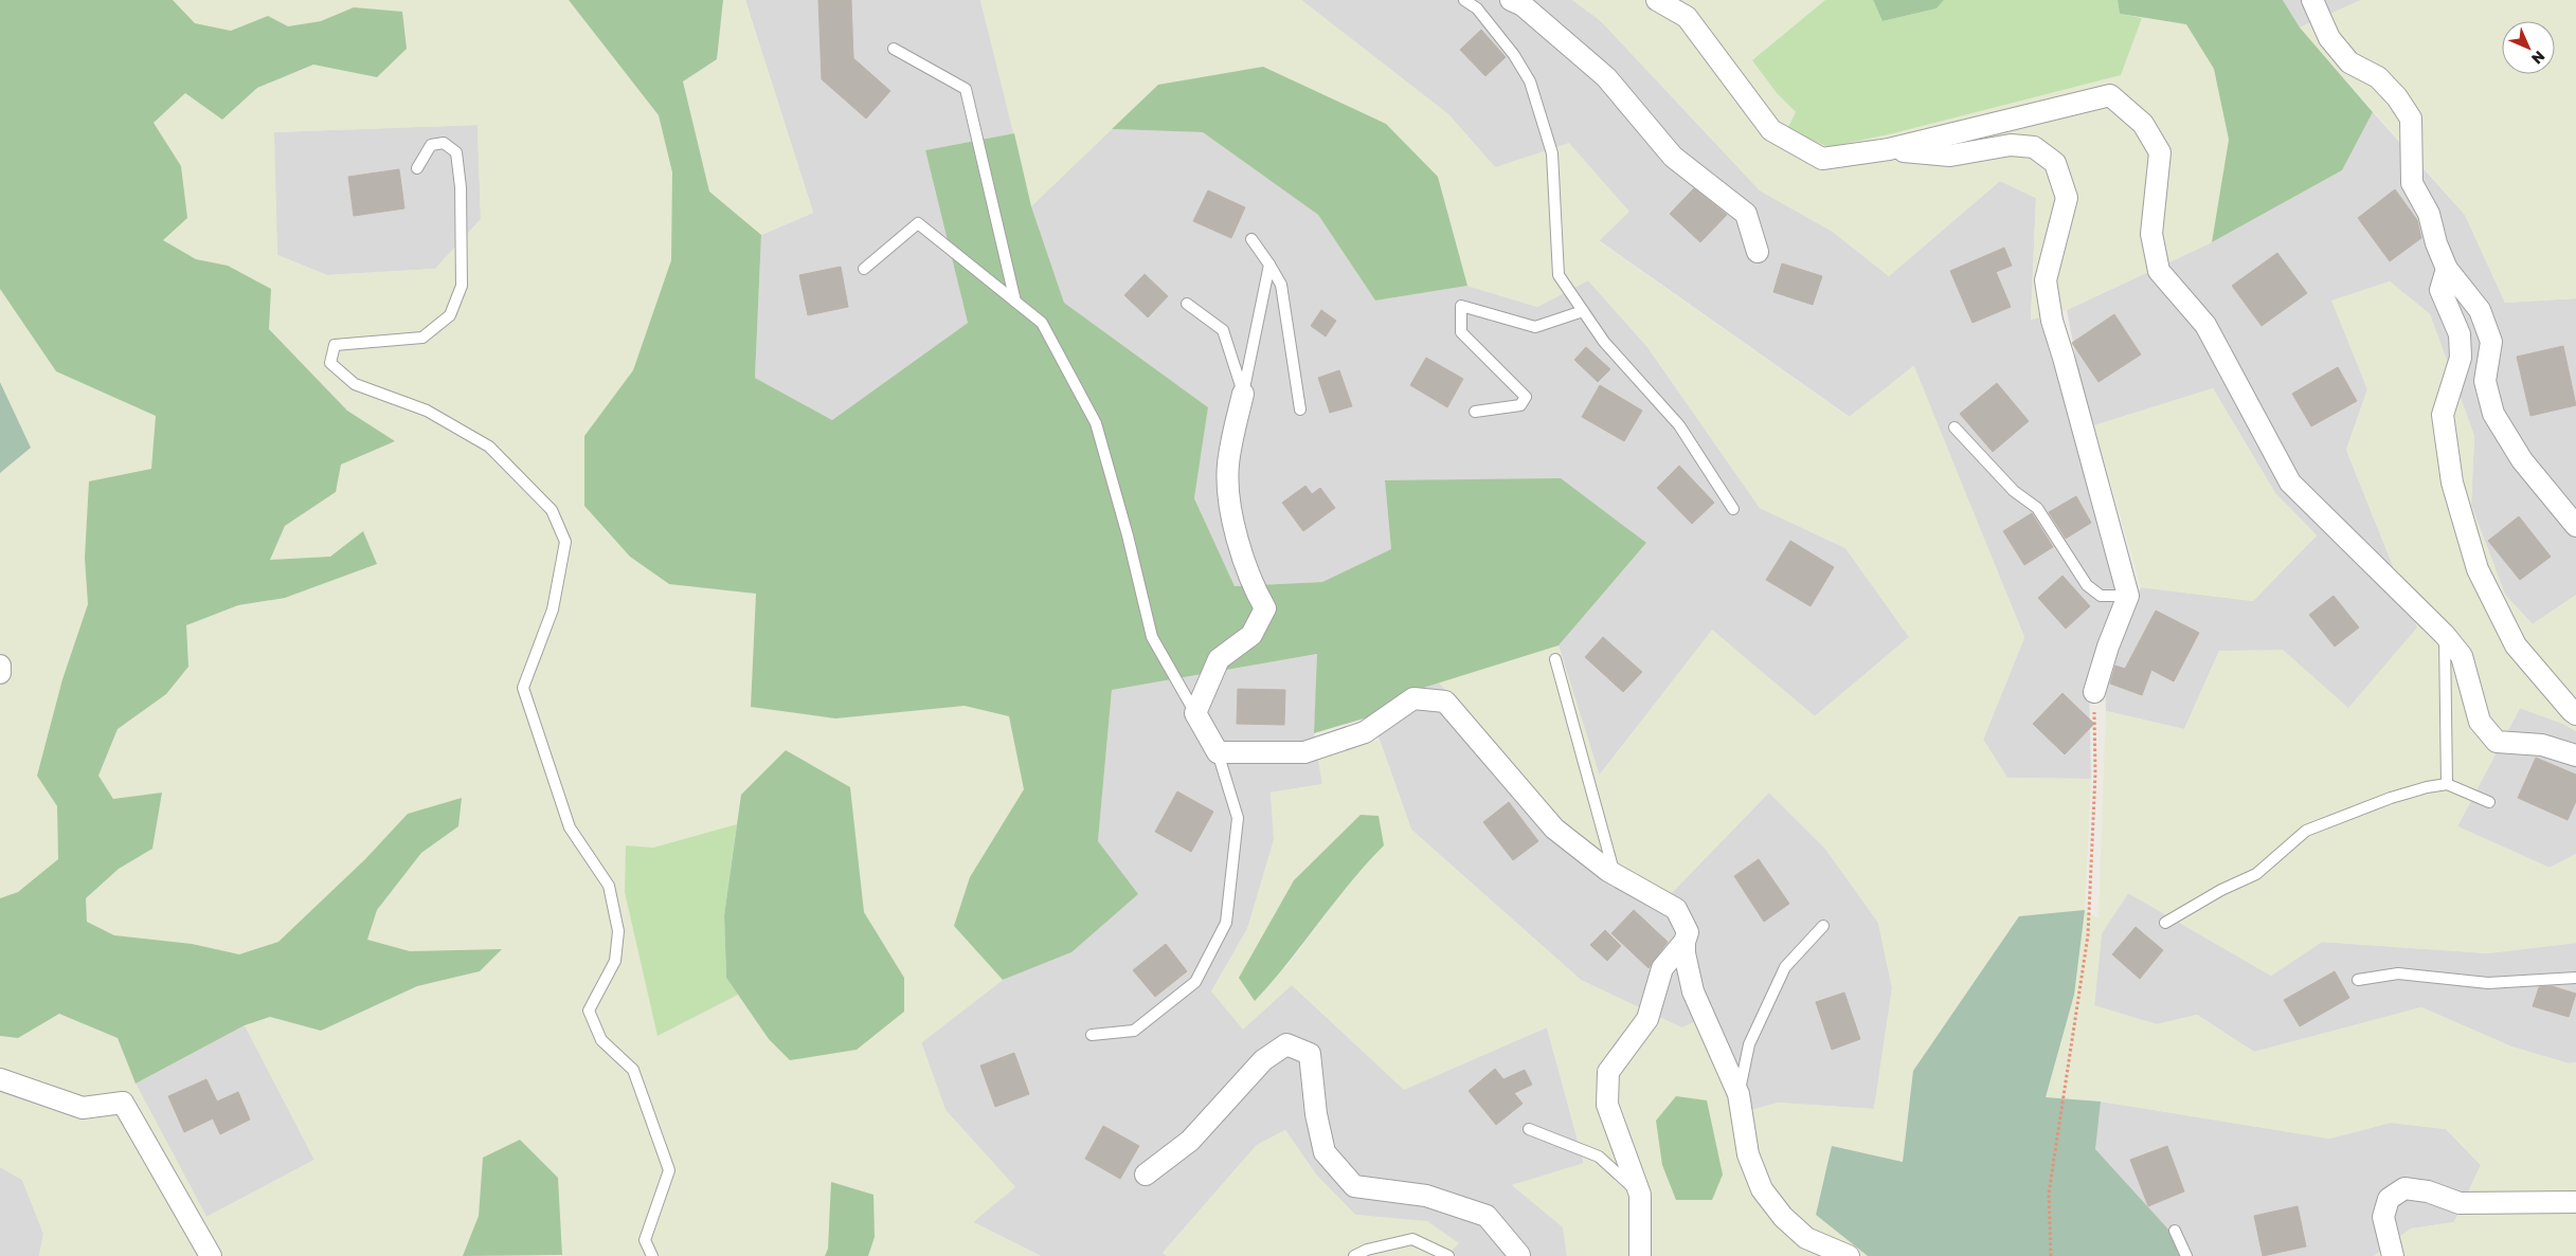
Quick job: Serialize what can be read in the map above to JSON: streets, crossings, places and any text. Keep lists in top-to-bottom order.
{
  "north": "bottom right"
}
